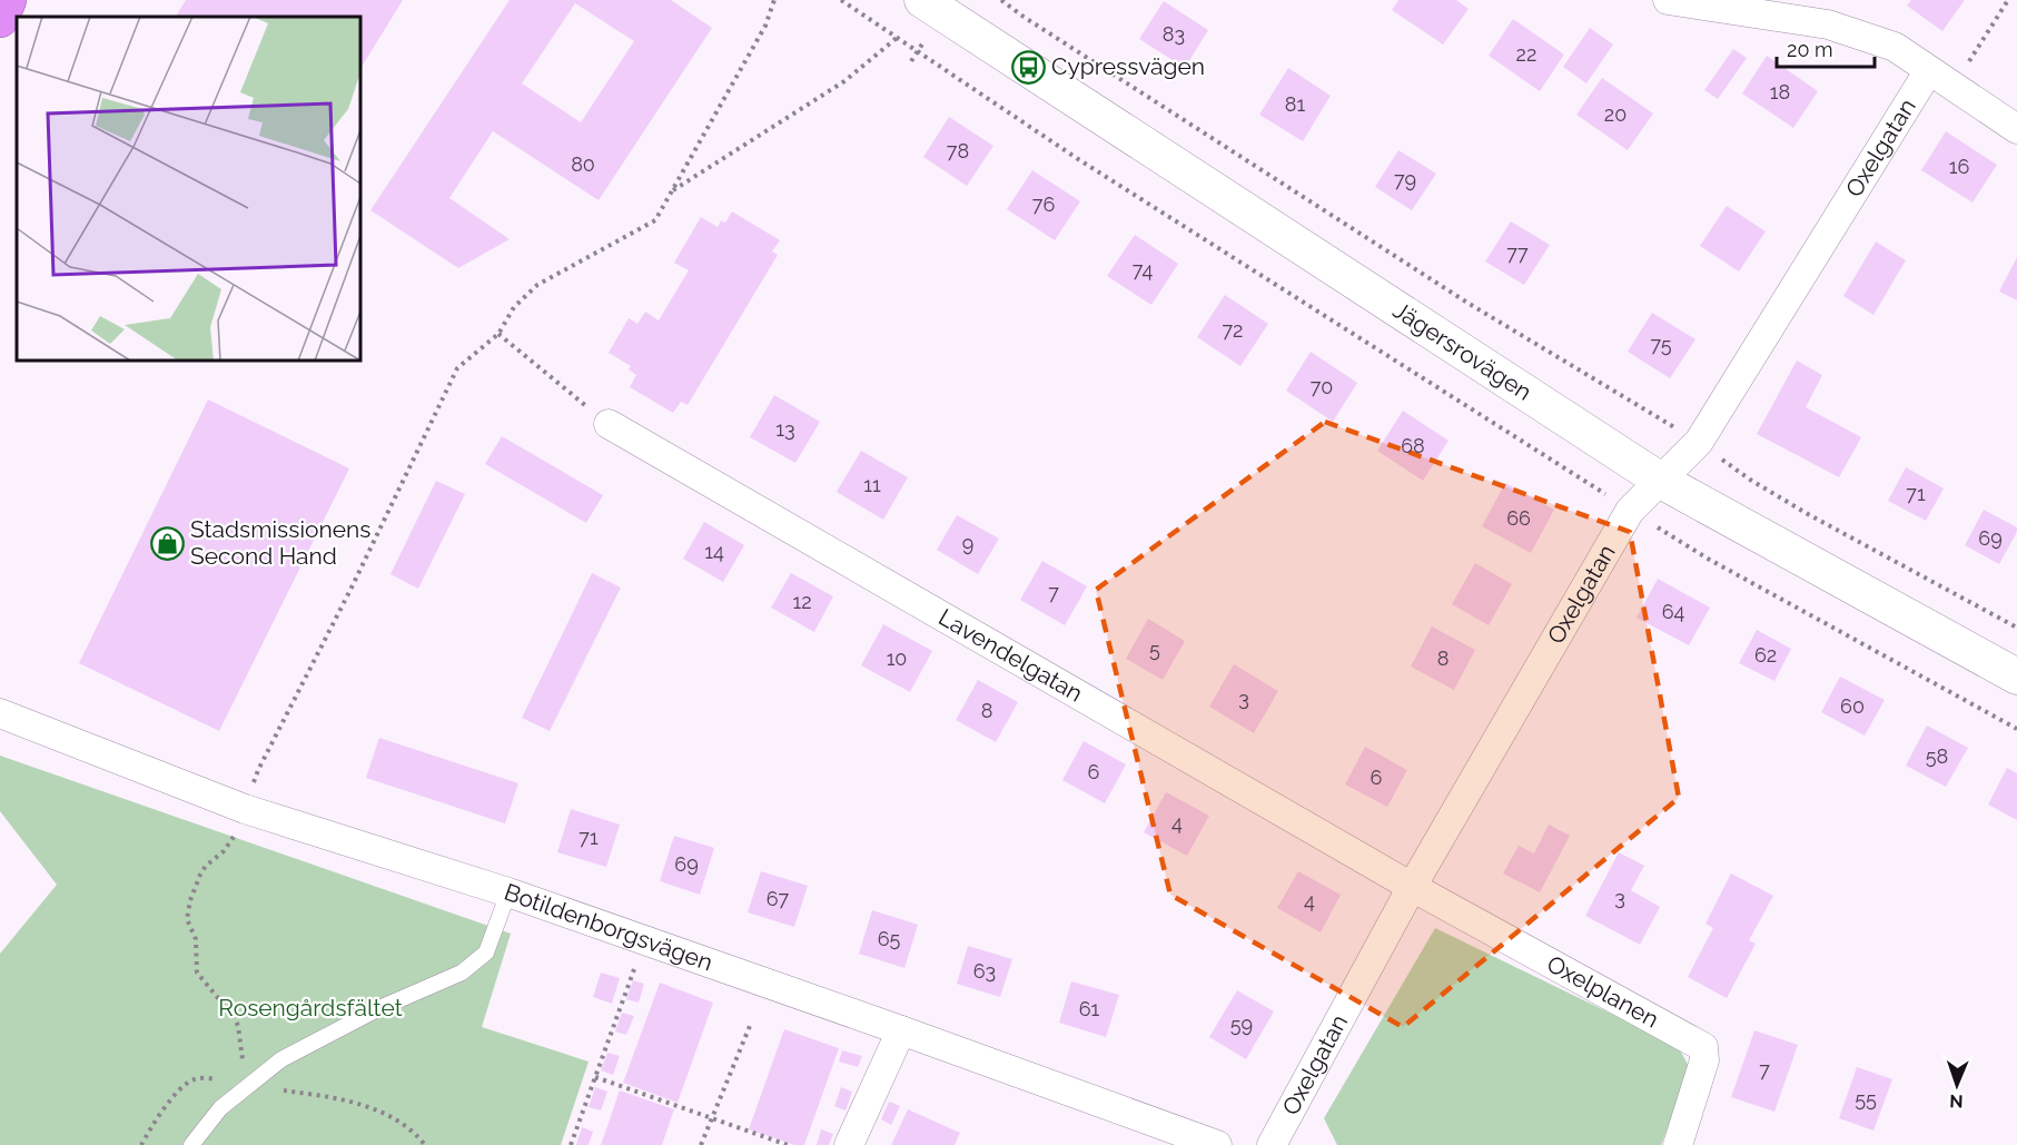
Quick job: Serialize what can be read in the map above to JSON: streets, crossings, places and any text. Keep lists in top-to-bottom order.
{
  "streets": {
    "street": [
      "Oxelgatan",
      "Jägersrovägen",
      "Lavendelgatan",
      "Botildenborgsvägen",
      "Oxelplanen"
    ]
  },
  "crossings": [
    ["Oxelgatan", "Jägersrovägen"],
    ["Oxelgatan", "Lavendelgatan"],
    ["Oxelgatan", "Oxelplanen"],
    ["Lavendelgatan", "Oxelplanen"]
  ],
  "parks": ["Rosengårdsfältet"],
  "places": {
    "bus stop": ["Cypressvägen"],
    "shop": ["Stadsmissionens Second Hand"]
  },
  "house_numbers": [
    "83",
    "22",
    "18",
    "81",
    "20",
    "78",
    "80",
    "16",
    "79",
    "76",
    "77",
    "74",
    "72",
    "75",
    "70",
    "13",
    "68",
    "11",
    "71",
    "66",
    "69",
    "9",
    "14",
    "7",
    "12",
    "64",
    "5",
    "62",
    "10",
    "8",
    "3",
    "60",
    "8",
    "58",
    "6",
    "6",
    "4",
    "71",
    "69",
    "3",
    "67",
    "4",
    "65",
    "63",
    "61",
    "59",
    "7",
    "55"
  ],
  "scale_bar": "20 m",
  "north": "bottom"
}
